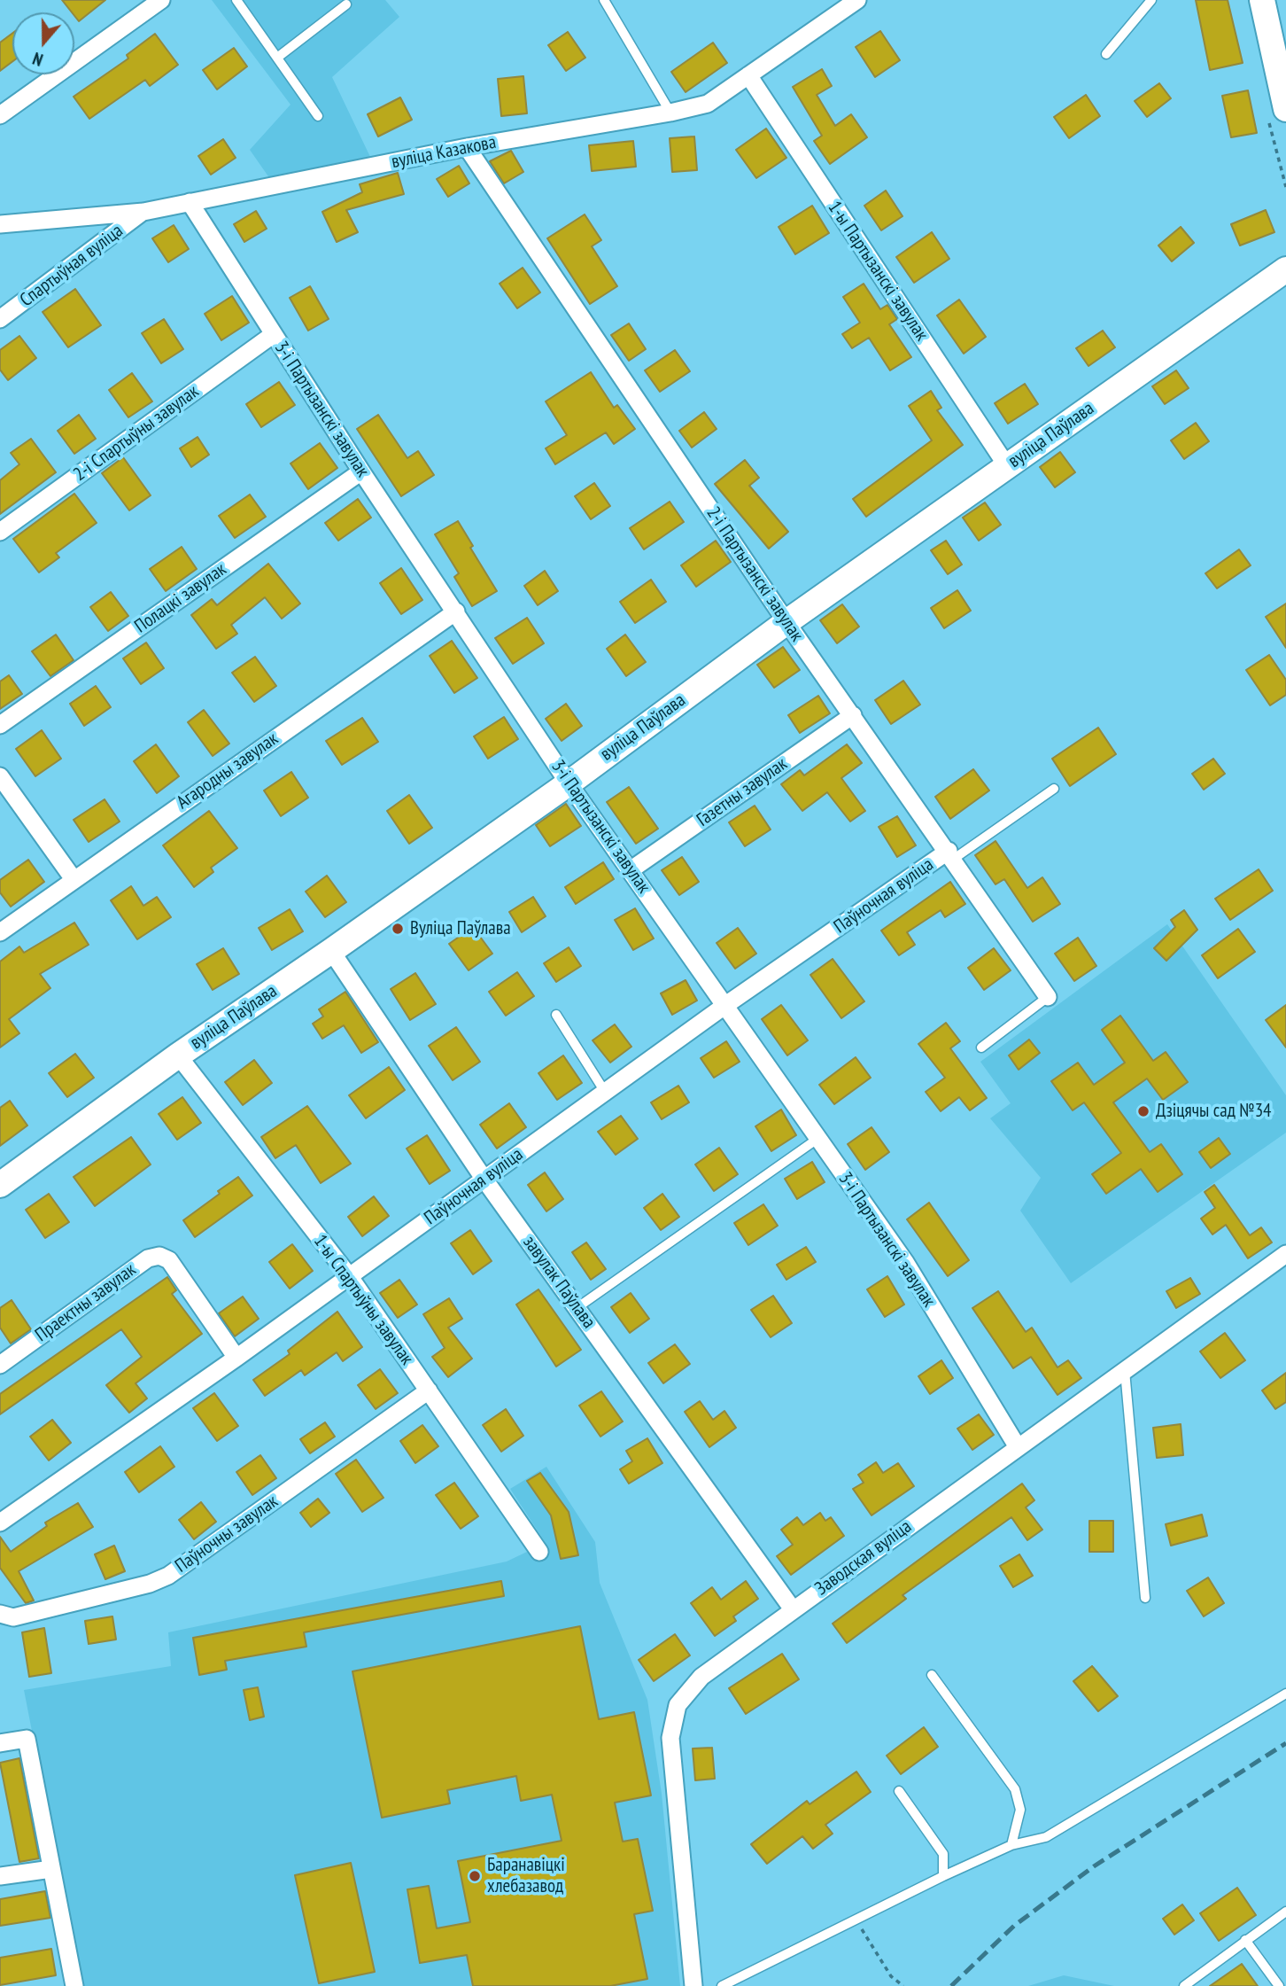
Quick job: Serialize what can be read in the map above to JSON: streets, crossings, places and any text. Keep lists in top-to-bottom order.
{
  "streets": {
    "street": [
      "вуліца Казакова",
      "Спартыўная вуліца",
      "1-ы Партызанскі завулак",
      "3-і Партызанскі завулак",
      "2-і Спартыўны завулак",
      "вуліца Паўлава",
      "2-і Партызанскі завулак",
      "Полацкі завулак",
      "Агародны завулак",
      "Газетны завулак",
      "Паўночная вуліца",
      "завулак Паўлава",
      "1-ы Спартыўны завулак",
      "Праектны завулак",
      "Паўночны завулак",
      "Заводская вуліца"
    ]
  },
  "crossings": [
    ["вуліца Казакова", "Спартыўная вуліца"],
    ["вуліца Казакова", "1-ы Партызанскі завулак"],
    ["вуліца Казакова", "3-і Партызанскі завулак"],
    ["вуліца Казакова", "2-і Партызанскі завулак"],
    ["1-ы Партызанскі завулак", "вуліца Паўлава"],
    ["3-і Партызанскі завулак", "2-і Спартыўны завулак"],
    ["3-і Партызанскі завулак", "вуліца Паўлава"],
    ["3-і Партызанскі завулак", "Полацкі завулак"],
    ["3-і Партызанскі завулак", "Агародны завулак"],
    ["3-і Партызанскі завулак", "Газетны завулак"],
    ["3-і Партызанскі завулак", "Паўночная вуліца"],
    ["3-і Партызанскі завулак", "Заводская вуліца"],
    ["вуліца Паўлава", "2-і Партызанскі завулак"],
    ["вуліца Паўлава", "завулак Паўлава"],
    ["вуліца Паўлава", "1-ы Спартыўны завулак"],
    ["2-і Партызанскі завулак", "Газетны завулак"],
    ["2-і Партызанскі завулак", "Паўночная вуліца"],
    ["Паўночная вуліца", "завулак Паўлава"],
    ["Паўночная вуліца", "1-ы Спартыўны завулак"],
    ["Паўночная вуліца", "Праектны завулак"],
    ["завулак Паўлава", "Заводская вуліца"],
    ["1-ы Спартыўны завулак", "Паўночны завулак"]
  ],
  "places": ["Вуліца Паўлава", "Дзіцячы сад №34", "Баранавіцкі хлебазавод"],
  "north": "bottom"
}
